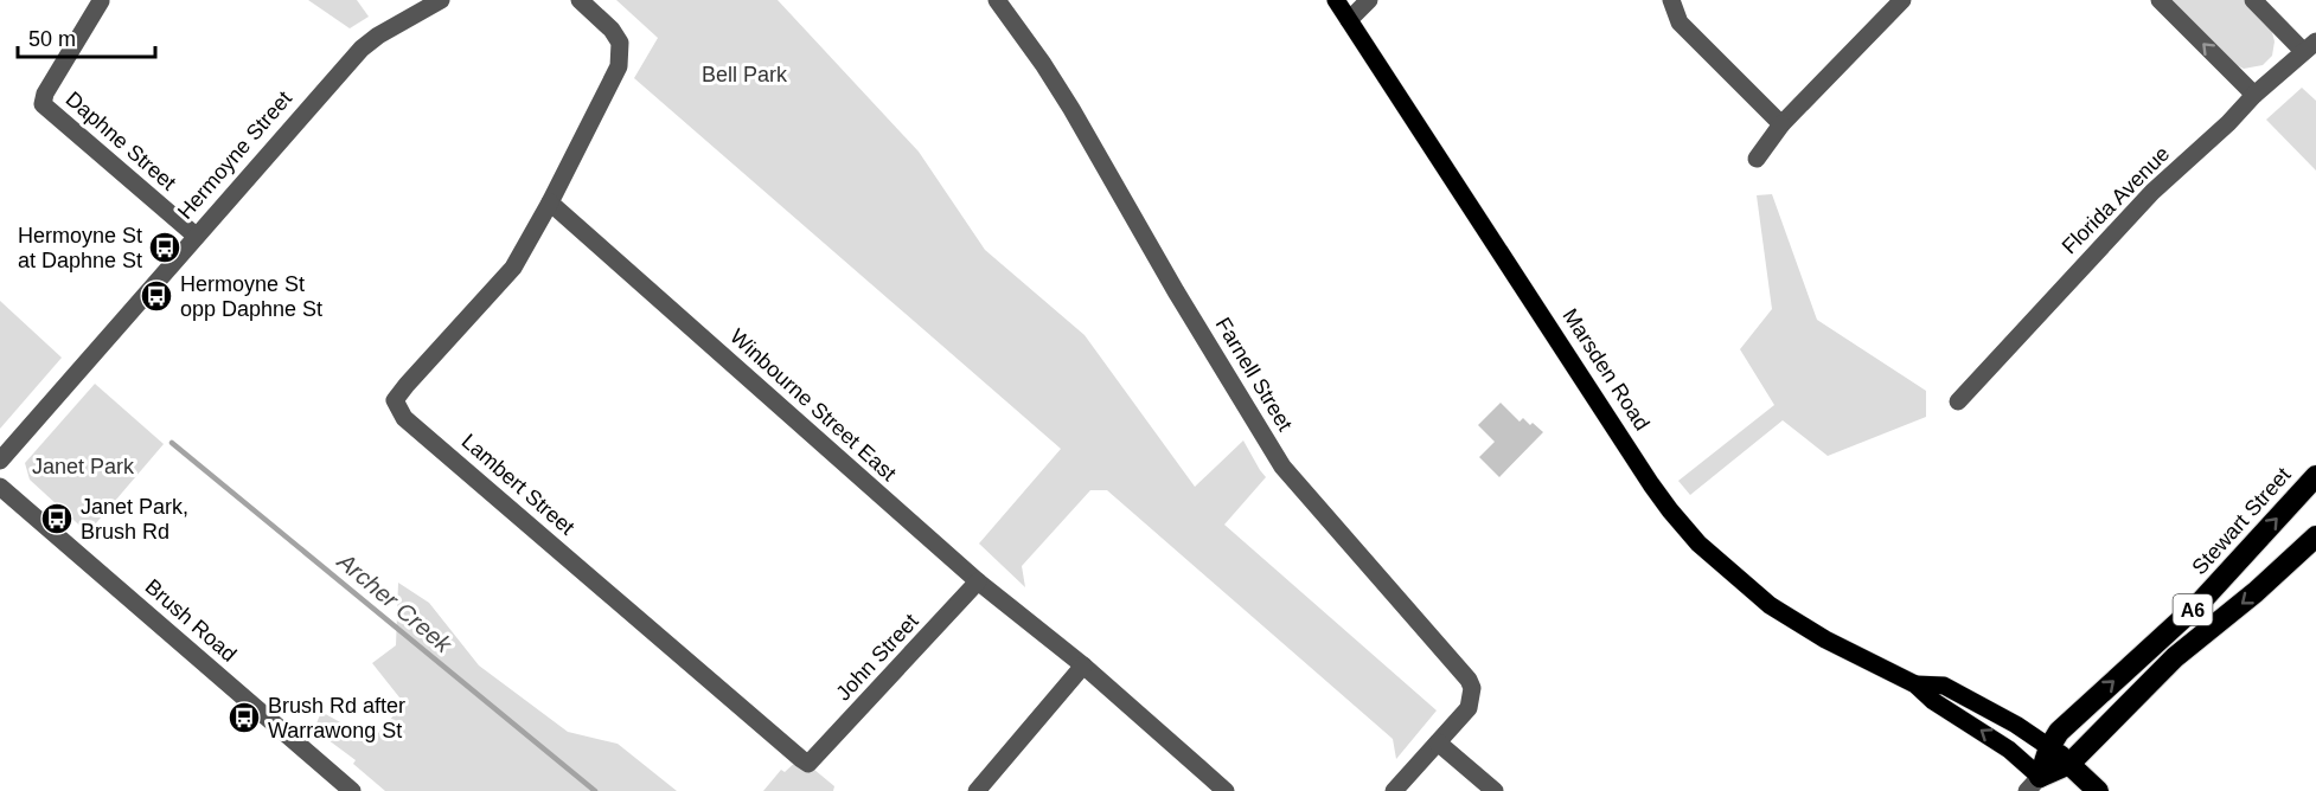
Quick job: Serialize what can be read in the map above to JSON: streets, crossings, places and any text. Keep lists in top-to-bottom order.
{
  "streets": {
    "highway": ["Marsden Road", "Stewart Street", "A6"],
    "street": [
      "Daphne Street",
      "Hermoyne Street",
      "Florida Avenue",
      "Farnell Street",
      "Winbourne Street East",
      "Lambert Street",
      "Brush Road",
      "John Street"
    ]
  },
  "crossings": [
    ["Daphne Street", "Hermoyne Street"],
    ["Marsden Road", "Stewart Street"],
    ["Marsden Road", "A6"],
    ["Winbourne Street East", "Lambert Street"],
    ["Winbourne Street East", "John Street"],
    ["Lambert Street", "John Street"],
    ["Stewart Street", "A6"]
  ],
  "water": ["Archer Creek"],
  "parks": ["Bell Park", "Janet Park"],
  "places": {
    "bus stop": [
      "Hermoyne St at Daphne St",
      "Hermoyne St opp Daphne St",
      "Janet Park, Brush Rd",
      "Brush Rd after Warrawong St"
    ]
  },
  "scale_bar": "50 m"
}
